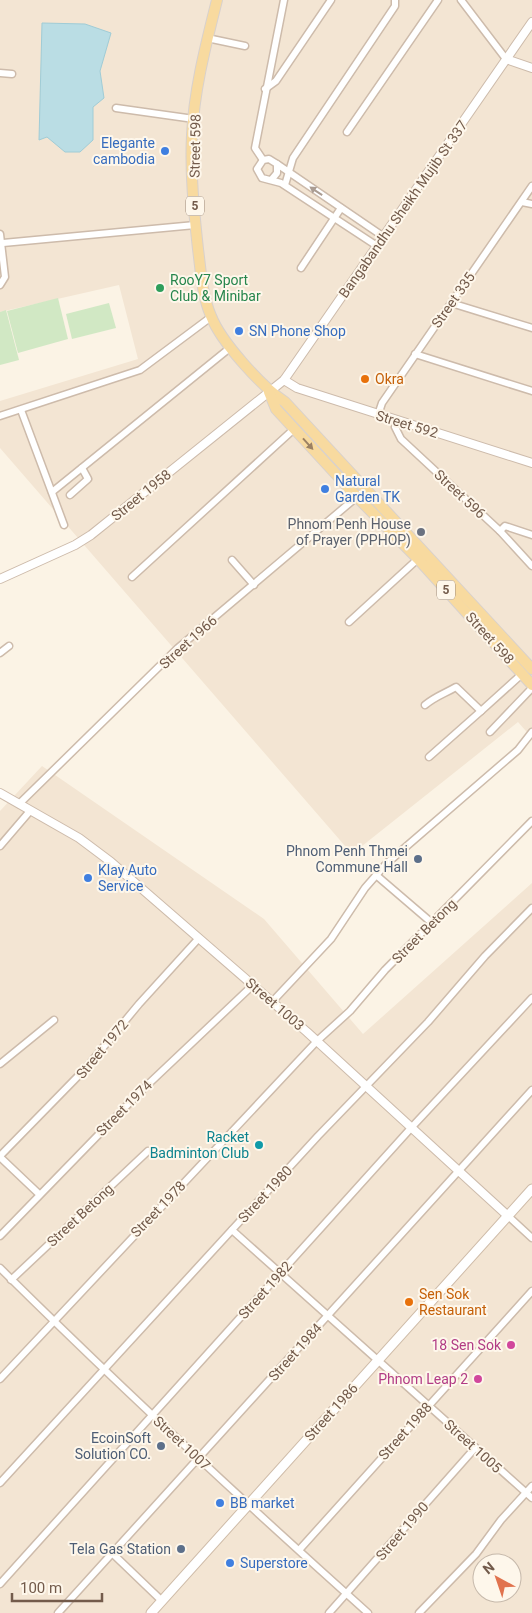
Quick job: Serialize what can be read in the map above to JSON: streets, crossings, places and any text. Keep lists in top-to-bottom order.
{
  "streets": {
    "main road": ["Street 598", "5", "Street 1986"],
    "street": [
      "Bangabandhu Sheikh Mujib St 337",
      "Street 335",
      "Street 592",
      "Street 596",
      "Street 1958",
      "Street 1966",
      "Street Betong",
      "Street 1003",
      "Street 1972",
      "Street 1974",
      "Street 1980",
      "Street 1978",
      "Street 1982",
      "Street 1984",
      "Street 1988",
      "Street 1007",
      "Street 1005",
      "Street 1990"
    ]
  },
  "crossings": [
    ["Street 598", "Bangabandhu Sheikh Mujib St 337"],
    ["Street 598", "Street 1958"],
    ["Street 598", "Street 1966"],
    ["Bangabandhu Sheikh Mujib St 337", "Street 592"],
    ["Bangabandhu Sheikh Mujib St 337", "Street 1958"],
    ["Street 335", "Street 592"],
    ["Street 592", "Street 596"],
    ["Street 1966", "Street 1003"],
    ["Street Betong", "Street 1003"],
    ["Street Betong", "Street 1978"],
    ["Street Betong", "Street 1007"],
    ["Street 1003", "Street 1972"],
    ["Street 1003", "Street 1974"],
    ["Street 1003", "Street 1980"],
    ["Street 1003", "Street 1978"],
    ["Street 1003", "Street 1982"],
    ["Street 1003", "Street 1984"],
    ["Street 1003", "Street 1986"],
    ["Street 1980", "Street 1007"],
    ["Street 1980", "Street 1005"],
    ["Street 1978", "Street 1007"],
    ["Street 1982", "Street 1007"],
    ["Street 1982", "Street 1005"],
    ["Street 1984", "Street 1007"],
    ["Street 1984", "Street 1005"],
    ["Street 1986", "Street 1007"],
    ["Street 1986", "Street 1005"],
    ["Street 1988", "Street 1007"],
    ["Street 1988", "Street 1005"],
    ["Street 1007", "Street 1990"],
    ["Street 1005", "Street 1990"]
  ],
  "places": [
    "Elegante cambodia",
    "RooY7 Sport Club & Minibar",
    "SN Phone Shop",
    "Okra",
    "Natural Garden TK",
    "Phnom Penh House of Prayer (PPHOP)",
    "Phnom Penh Thmei Commune Hall",
    "Klay Auto Service",
    "Racket Badminton Club",
    "Sen Sok Restaurant",
    "18 Sen Sok",
    "Phnom Leap 2",
    "EcoinSoft Solution CO.",
    "BB market",
    "Tela Gas Station",
    "Superstore"
  ],
  "scale_bar": "100 m",
  "north": "top left"
}
